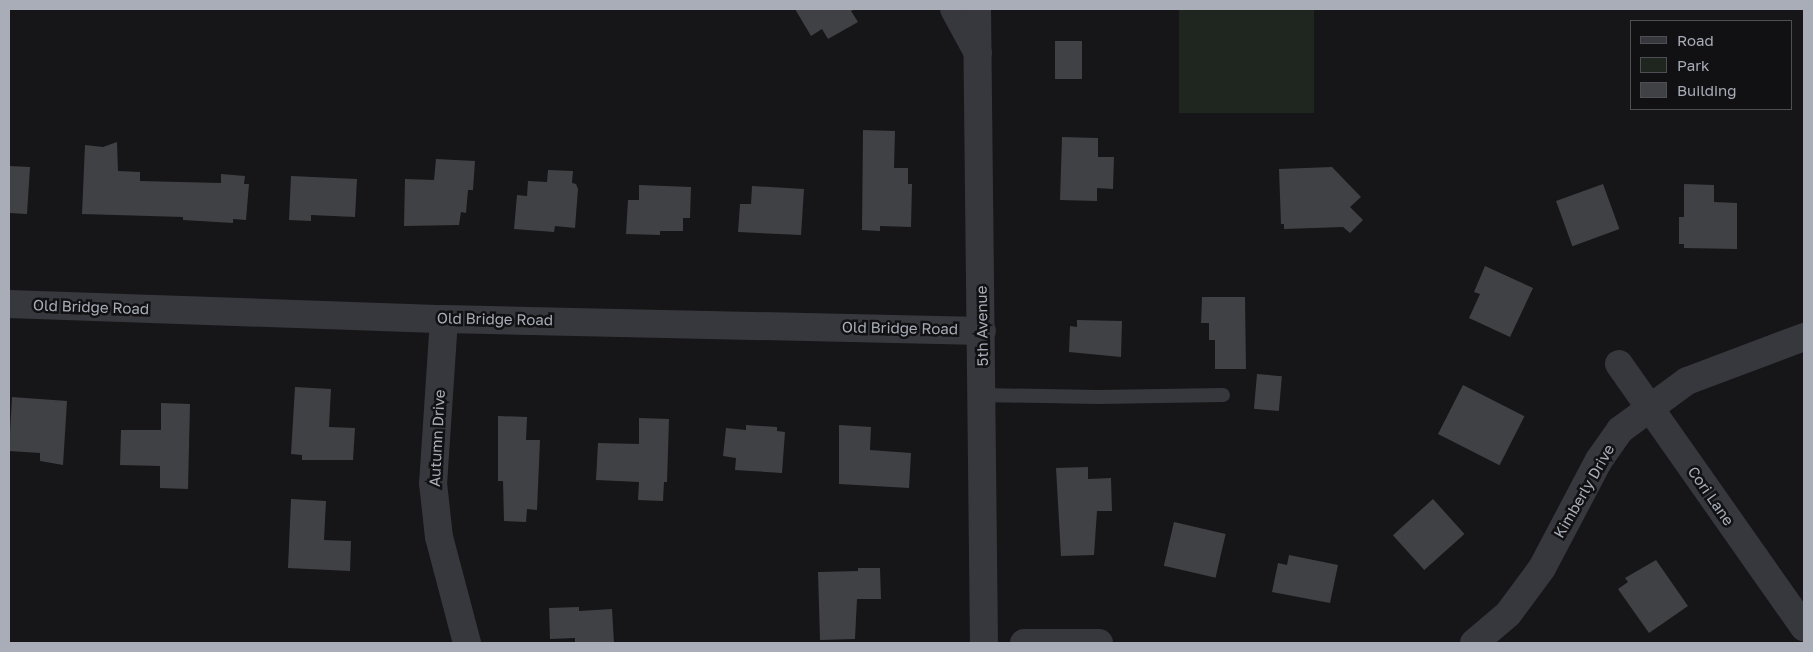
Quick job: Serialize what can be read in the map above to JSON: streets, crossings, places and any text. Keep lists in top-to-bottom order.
{
  "streets": {
    "street": [
      "Old Bridge Road",
      "5th Avenue",
      "Autumn Drive",
      "Kimberly Drive",
      "Cori Lane"
    ]
  },
  "crossings": [
    ["Old Bridge Road", "5th Avenue"],
    ["Old Bridge Road", "Autumn Drive"],
    ["Kimberly Drive", "Cori Lane"]
  ],
  "legend": ["Road", "Park", "Building"]
}
